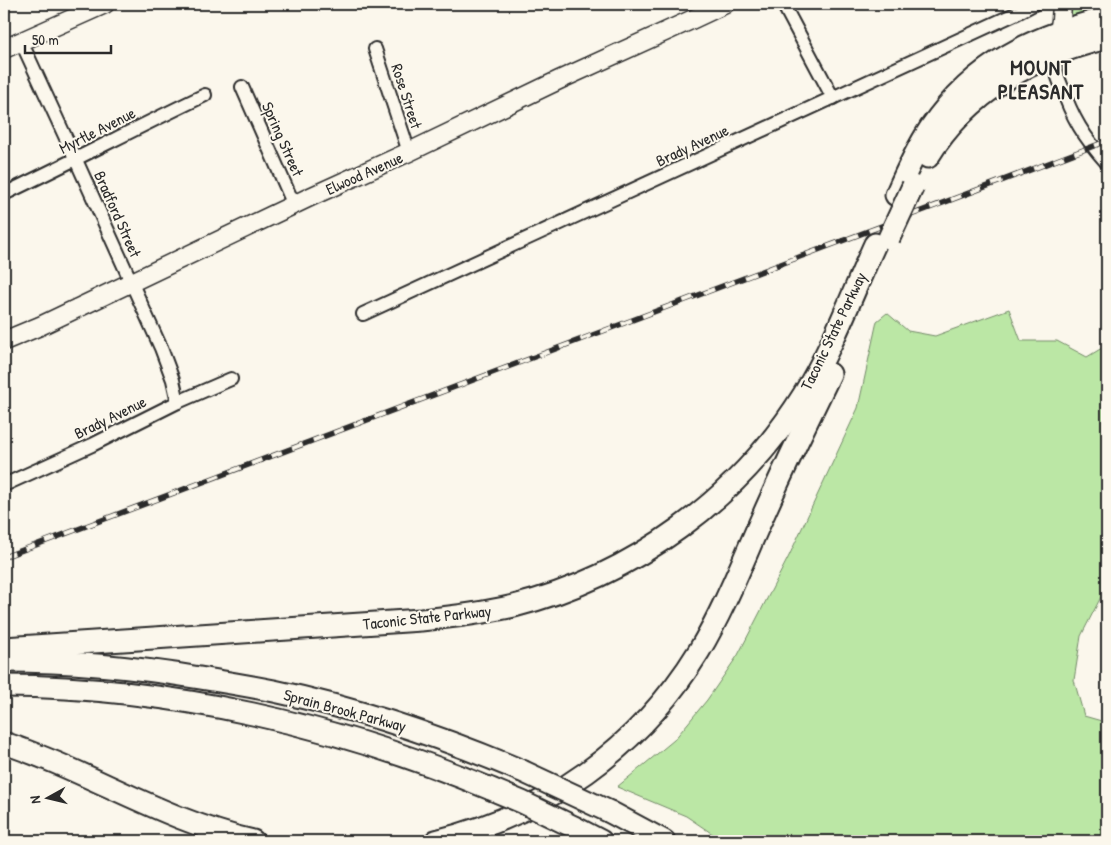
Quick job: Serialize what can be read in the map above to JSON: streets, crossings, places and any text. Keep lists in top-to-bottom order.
{
  "streets": {
    "highway": ["Taconic State Parkway", "Sprain Brook Parkway"],
    "street": [
      "Rose Street",
      "Myrtle Avenue",
      "Spring Street",
      "Brady Avenue",
      "Elwood Avenue",
      "Bradford Street"
    ]
  },
  "crossings": [
    ["Rose Street", "Elwood Avenue"],
    ["Myrtle Avenue", "Bradford Street"],
    ["Spring Street", "Elwood Avenue"],
    ["Brady Avenue", "Bradford Street"],
    ["Elwood Avenue", "Bradford Street"]
  ],
  "districts": ["MOUNT PLEASANT"],
  "scale_bar": "50 m",
  "north": "left"
}
